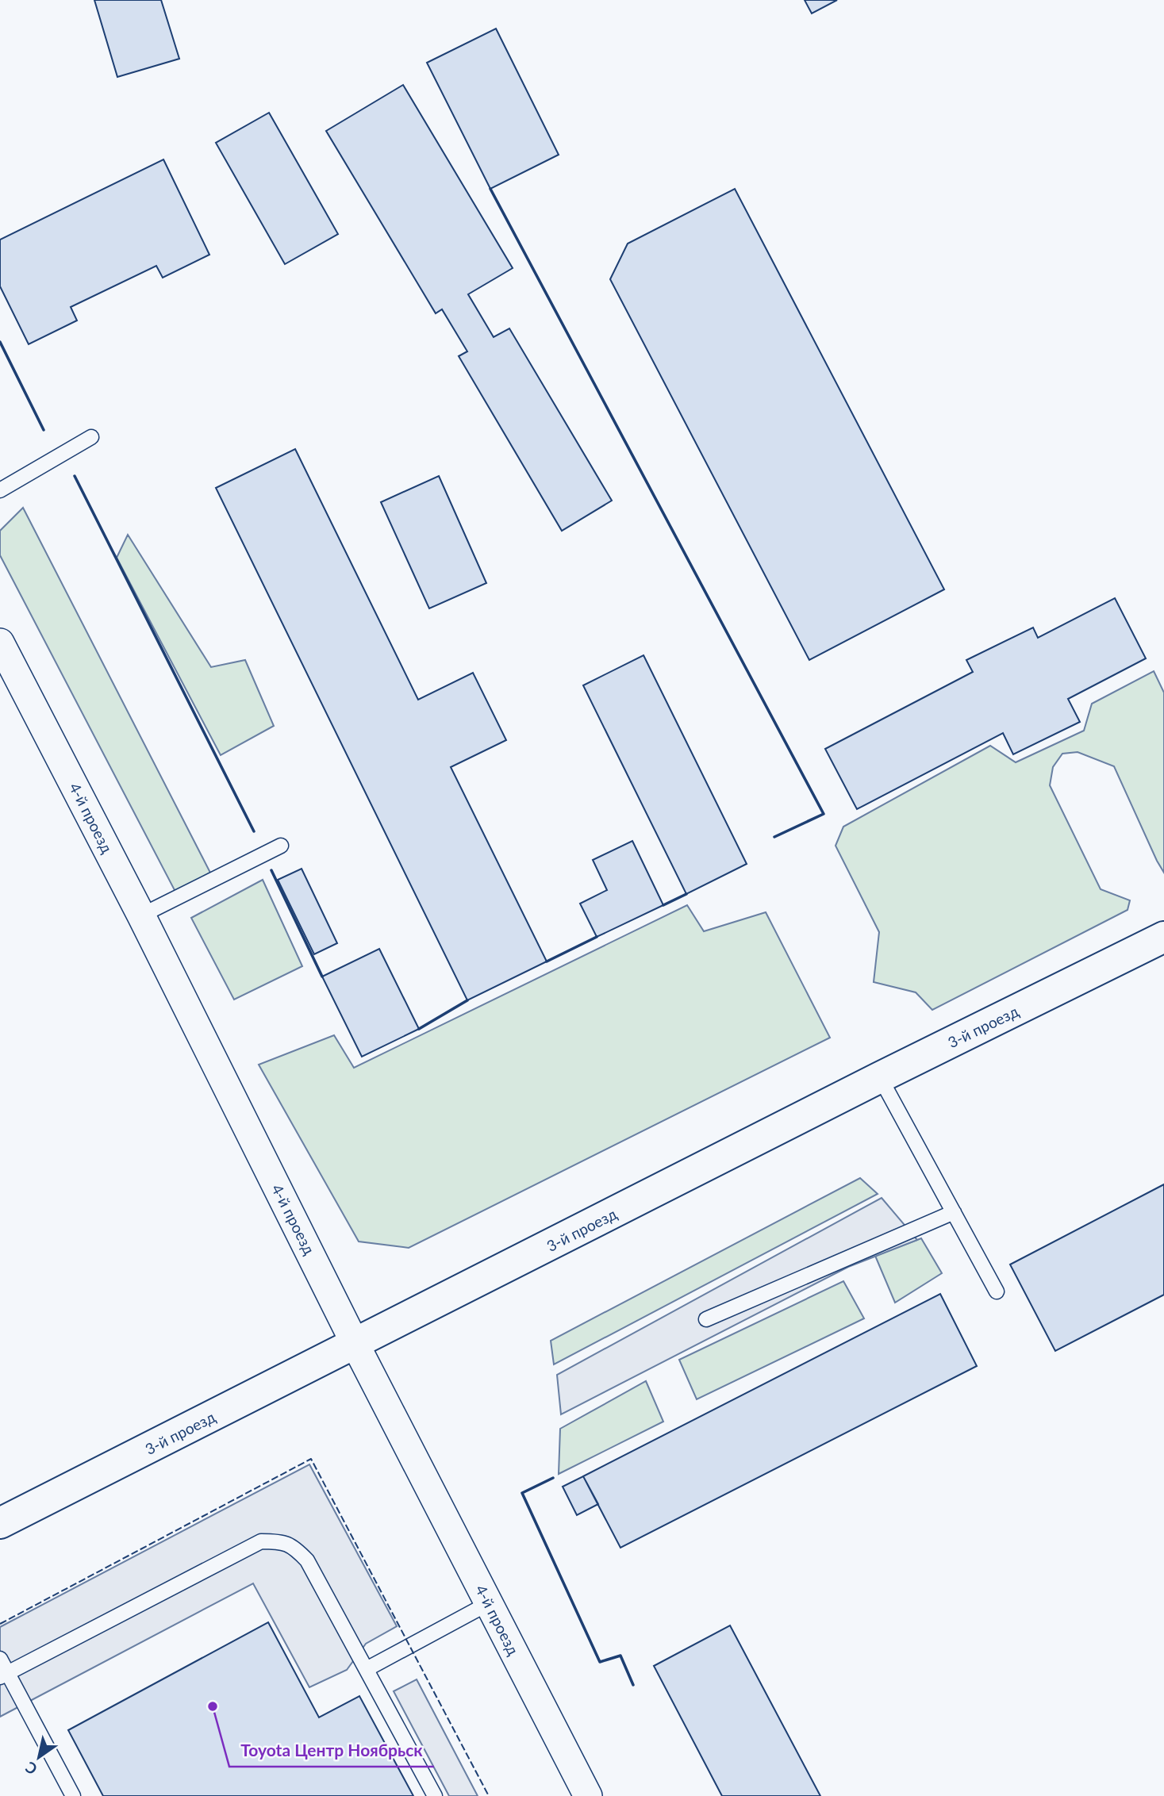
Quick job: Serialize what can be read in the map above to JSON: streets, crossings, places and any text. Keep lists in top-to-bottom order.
{
  "streets": {
    "street": ["4-й проезд", "3-й проезд"]
  },
  "crossings": [
    ["4-й проезд", "3-й проезд"]
  ],
  "places": ["Toyota Центр Ноябрьск"],
  "north": "bottom left"
}
